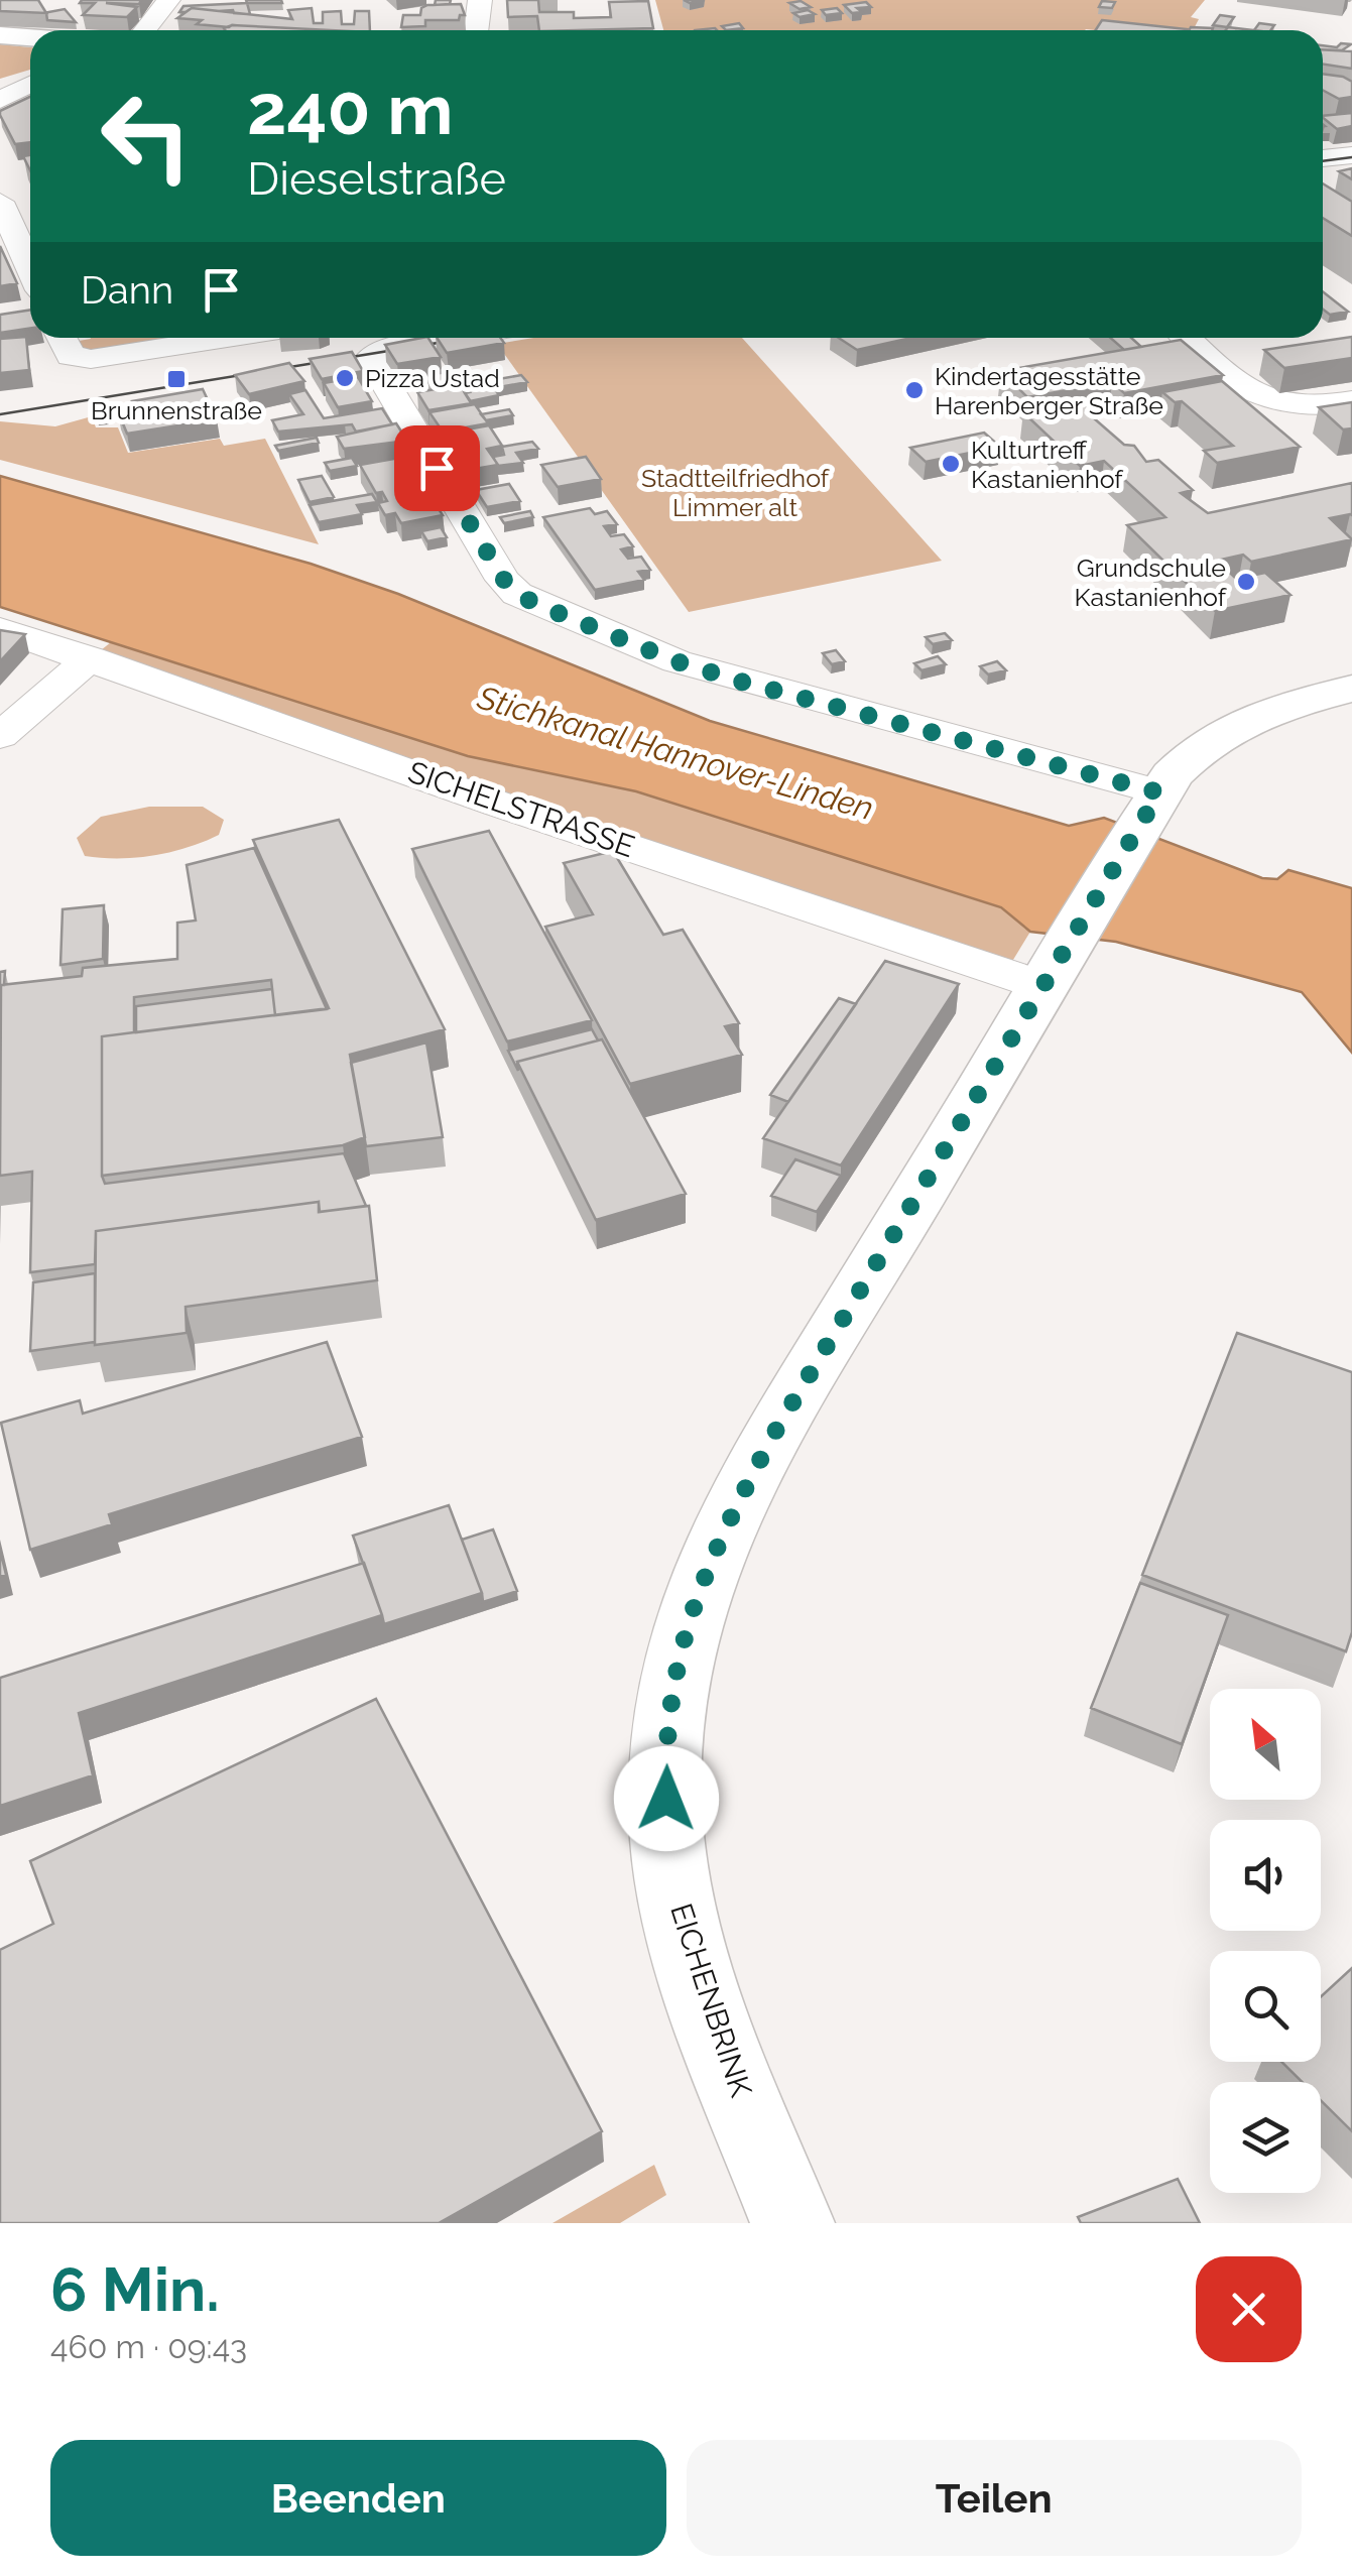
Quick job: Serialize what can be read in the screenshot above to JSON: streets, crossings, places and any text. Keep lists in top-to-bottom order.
{
  "streets": {
    "main road": ["EICHENBRINK"],
    "street": ["SICHELSTRASSE"]
  },
  "crossings": [
    ["SICHELSTRASSE", "EICHENBRINK"]
  ],
  "water": ["Stichkanal Hannover-Linden"],
  "parks": ["Stadtteilfriedhof Limmer alt"],
  "places": {
    "other": [
      "Pizza Ustad",
      "Kindertagesstätte Harenberger Straße",
      "Kulturtreff Kastanienhof",
      "Grundschule Kastanienhof"
    ],
    "transit": ["Brunnenstraße"]
  },
  "north": "top left",
  "page": {
    "turn": ["240 m", "Dieselstraße"],
    "then": "Dann",
    "heading": ["6 Min.", "460 m · 09:43"],
    "buttons": ["Beenden", "Teilen"]
  }
}
